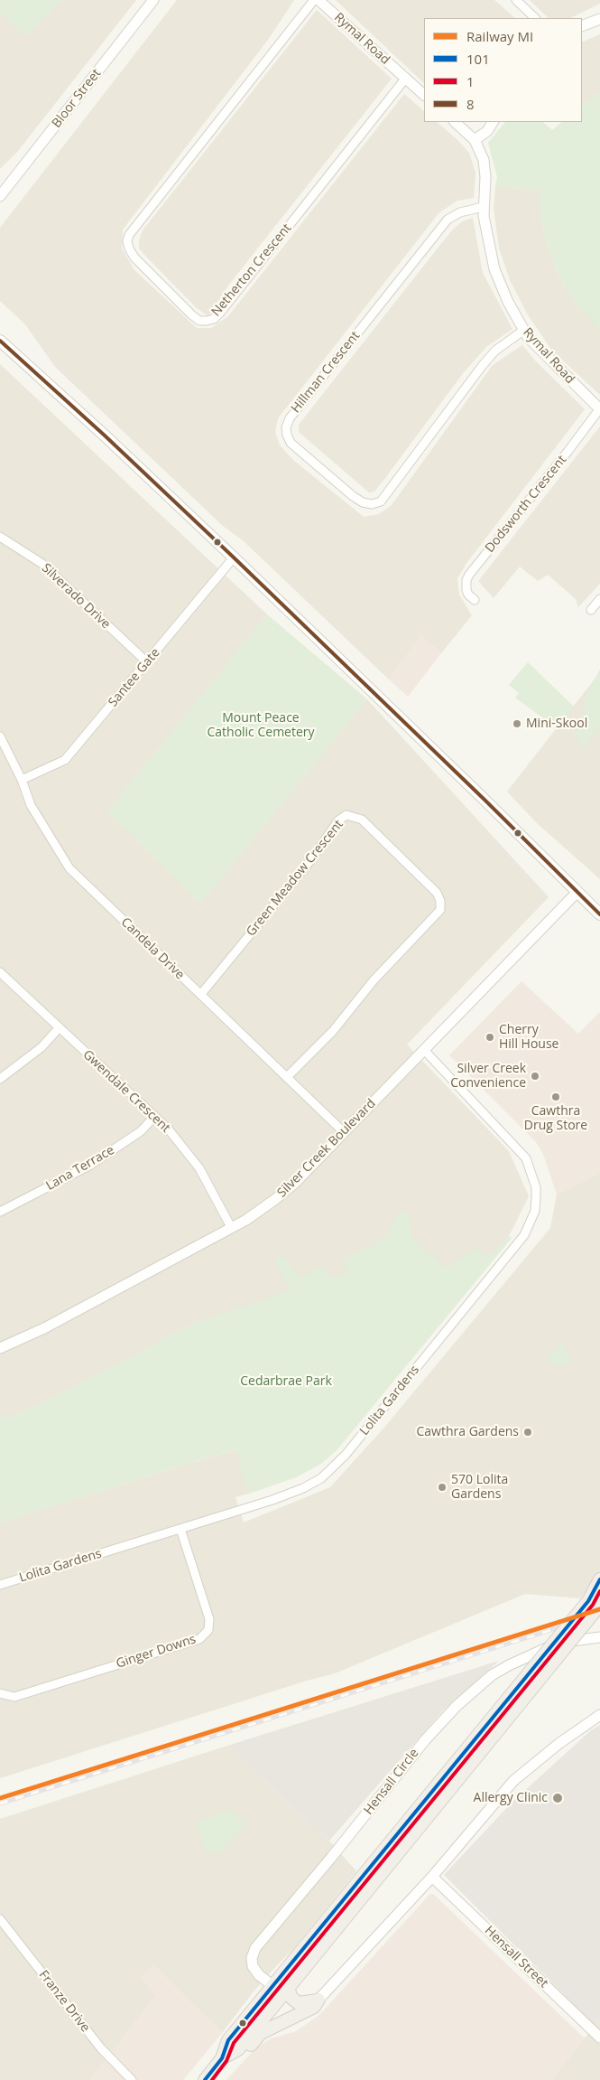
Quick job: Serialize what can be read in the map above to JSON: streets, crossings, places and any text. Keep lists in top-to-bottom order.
{
  "streets": {
    "street": [
      "Rymal Road",
      "Bloor Street",
      "Netherton Crescent",
      "Hillman Crescent",
      "Dodsworth Crescent",
      "Silverado Drive",
      "Santee Gate",
      "Green Meadow Crescent",
      "Candela Drive",
      "Gwendale Crescent",
      "Silver Creek Boulevard",
      "Lana Terrace",
      "Lolita Gardens",
      "Ginger Downs",
      "Hensall Circle",
      "Hensall Street",
      "Franze Drive"
    ]
  },
  "crossings": [
    ["Rymal Road", "Netherton Crescent"],
    ["Rymal Road", "Hillman Crescent"],
    ["Rymal Road", "Dodsworth Crescent"],
    ["Silverado Drive", "Santee Gate"],
    ["Santee Gate", "Candela Drive"],
    ["Green Meadow Crescent", "Candela Drive"],
    ["Candela Drive", "Silver Creek Boulevard"],
    ["Gwendale Crescent", "Silver Creek Boulevard"],
    ["Gwendale Crescent", "Lana Terrace"],
    ["Silver Creek Boulevard", "Lolita Gardens"],
    ["Lolita Gardens", "Ginger Downs"]
  ],
  "parks": ["Mount Peace Catholic Cemetery", "Cedarbrae Park"],
  "places": [
    "Mini-Skool",
    "Cherry Hill House",
    "Silver Creek Convenience",
    "Cawthra Drug Store",
    "Cawthra Gardens",
    "570 Lolita Gardens",
    "Allergy Clinic"
  ],
  "lines": [
    "transit line 8",
    "transit line 101",
    "transit line 1",
    "rail line MI"
  ],
  "legend": [
    "Railway MI",
    "101",
    "1",
    "8"
  ]
}
